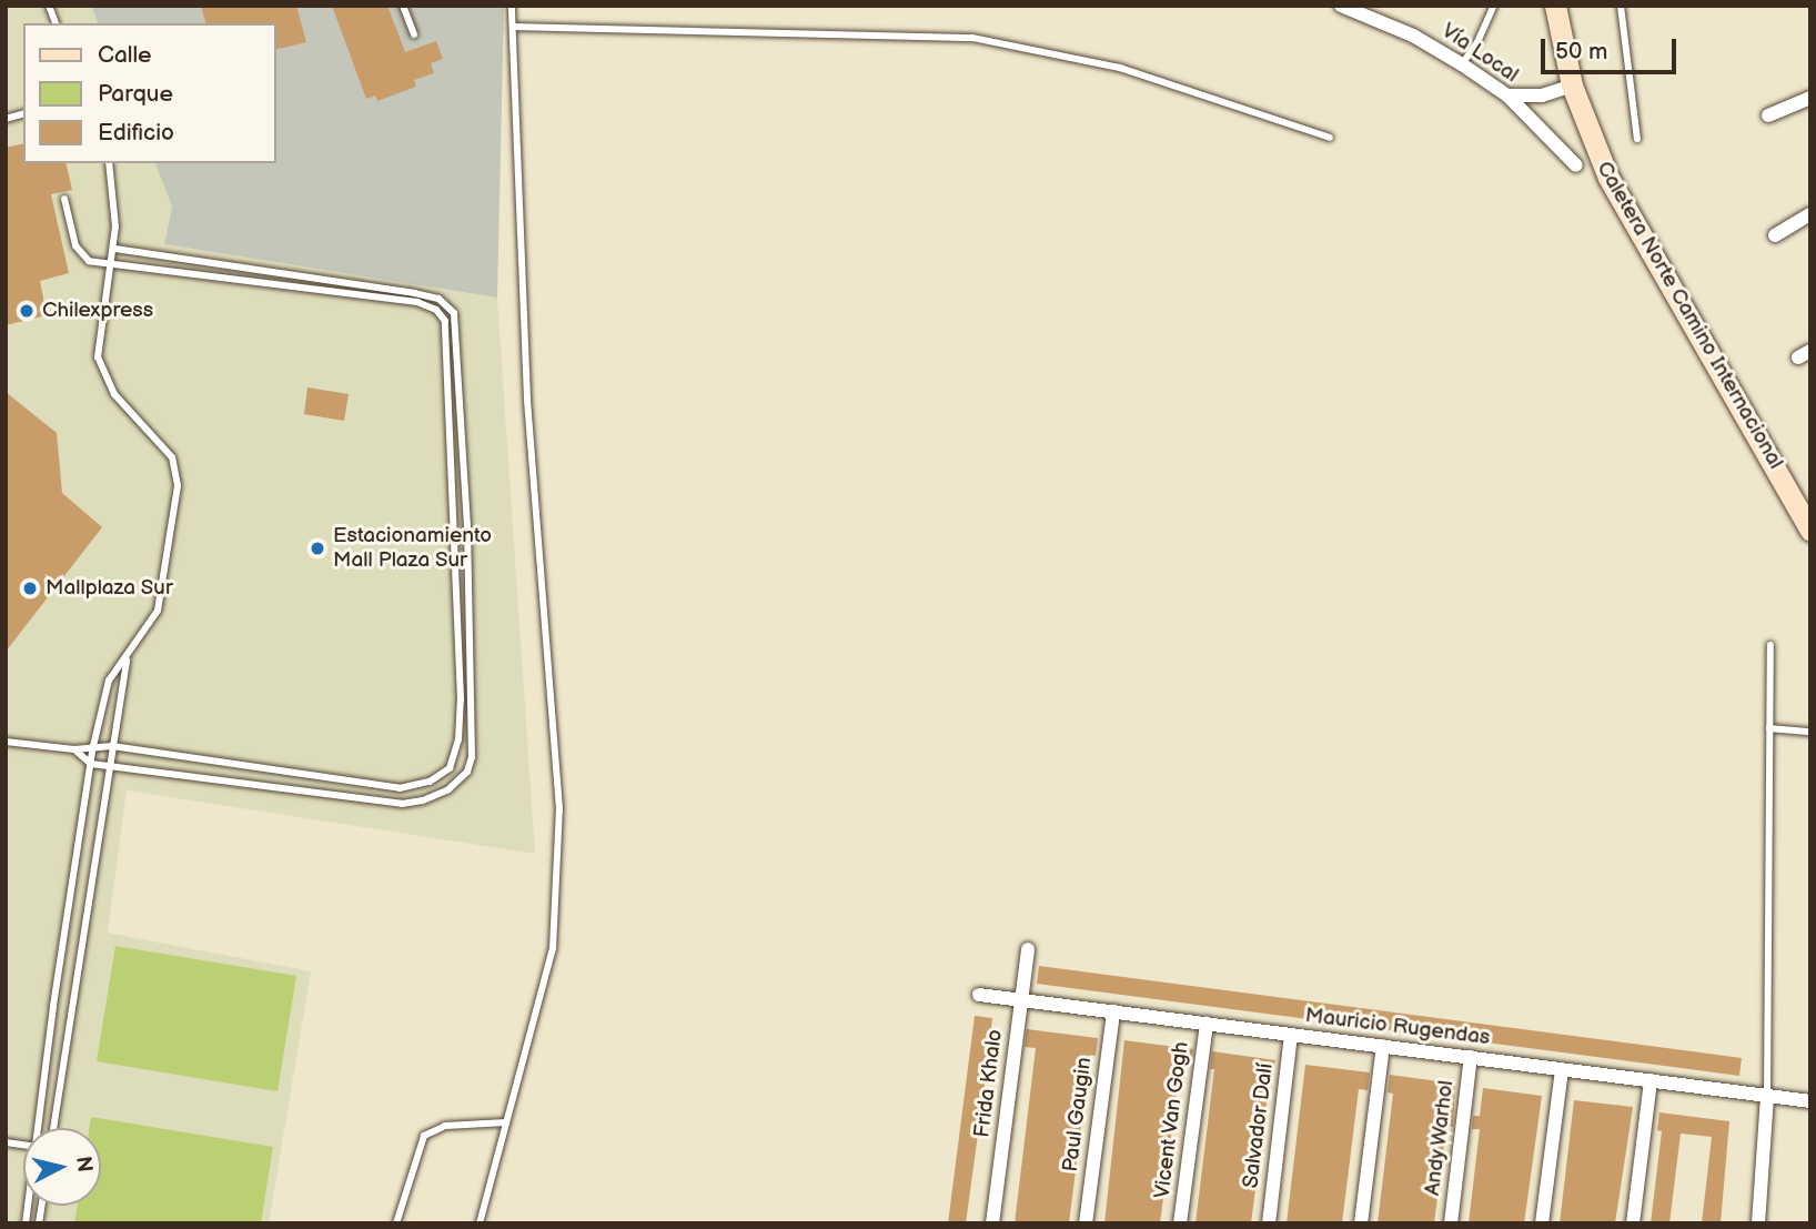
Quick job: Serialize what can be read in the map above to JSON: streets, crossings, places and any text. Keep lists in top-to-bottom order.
{
  "streets": {
    "street": [
      "Vía Local",
      "Caletera Norte Camino Internacional",
      "Mauricio Rugendas",
      "Frida Khalo",
      "Paul Gaugin",
      "Vicent Van Gogh",
      "Salvador Dalí",
      "Andy Warhol"
    ]
  },
  "crossings": [
    ["Mauricio Rugendas", "Frida Khalo"],
    ["Mauricio Rugendas", "Paul Gaugin"],
    ["Mauricio Rugendas", "Vicent Van Gogh"],
    ["Mauricio Rugendas", "Salvador Dalí"],
    ["Mauricio Rugendas", "Andy Warhol"]
  ],
  "places": ["Chilexpress", "Estacionamiento Mall Plaza Sur", "Mallplaza Sur"],
  "legend": ["Calle", "Parque", "Edificio"],
  "scale_bar": "50 m",
  "north": "right"
}
